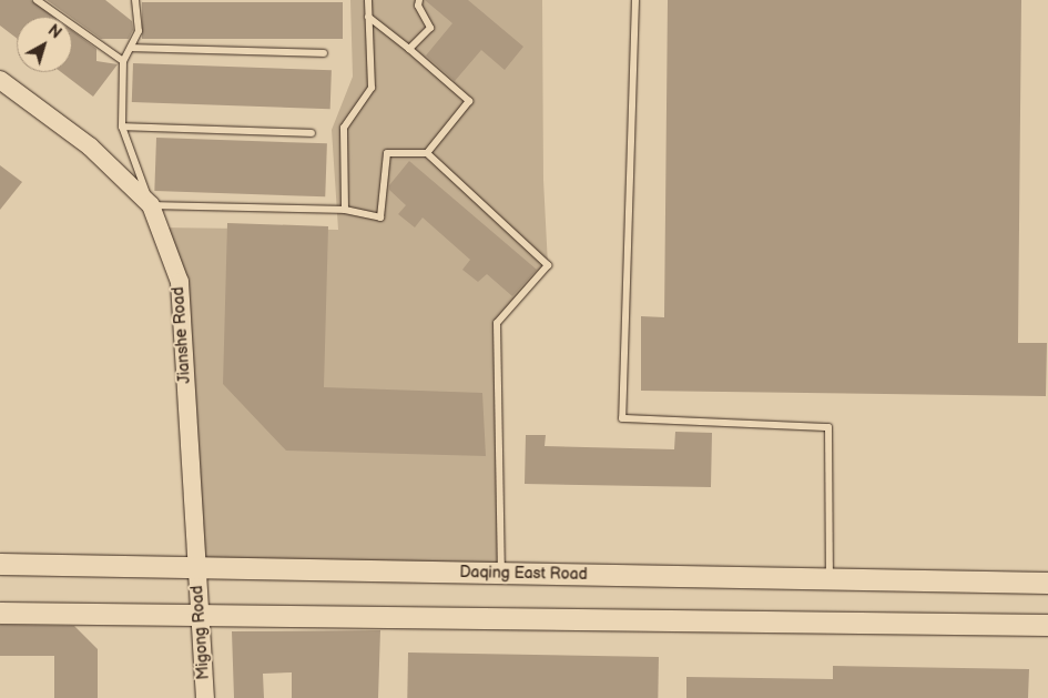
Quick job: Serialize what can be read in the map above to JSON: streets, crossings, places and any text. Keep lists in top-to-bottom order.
{
  "streets": {
    "main road": ["Daqing East Road"],
    "street": ["Jianshe Road", "Migong Road"]
  },
  "crossings": [
    ["Jianshe Road", "Daqing East Road"],
    ["Jianshe Road", "Migong Road"],
    ["Daqing East Road", "Migong Road"]
  ],
  "north": "top right"
}
